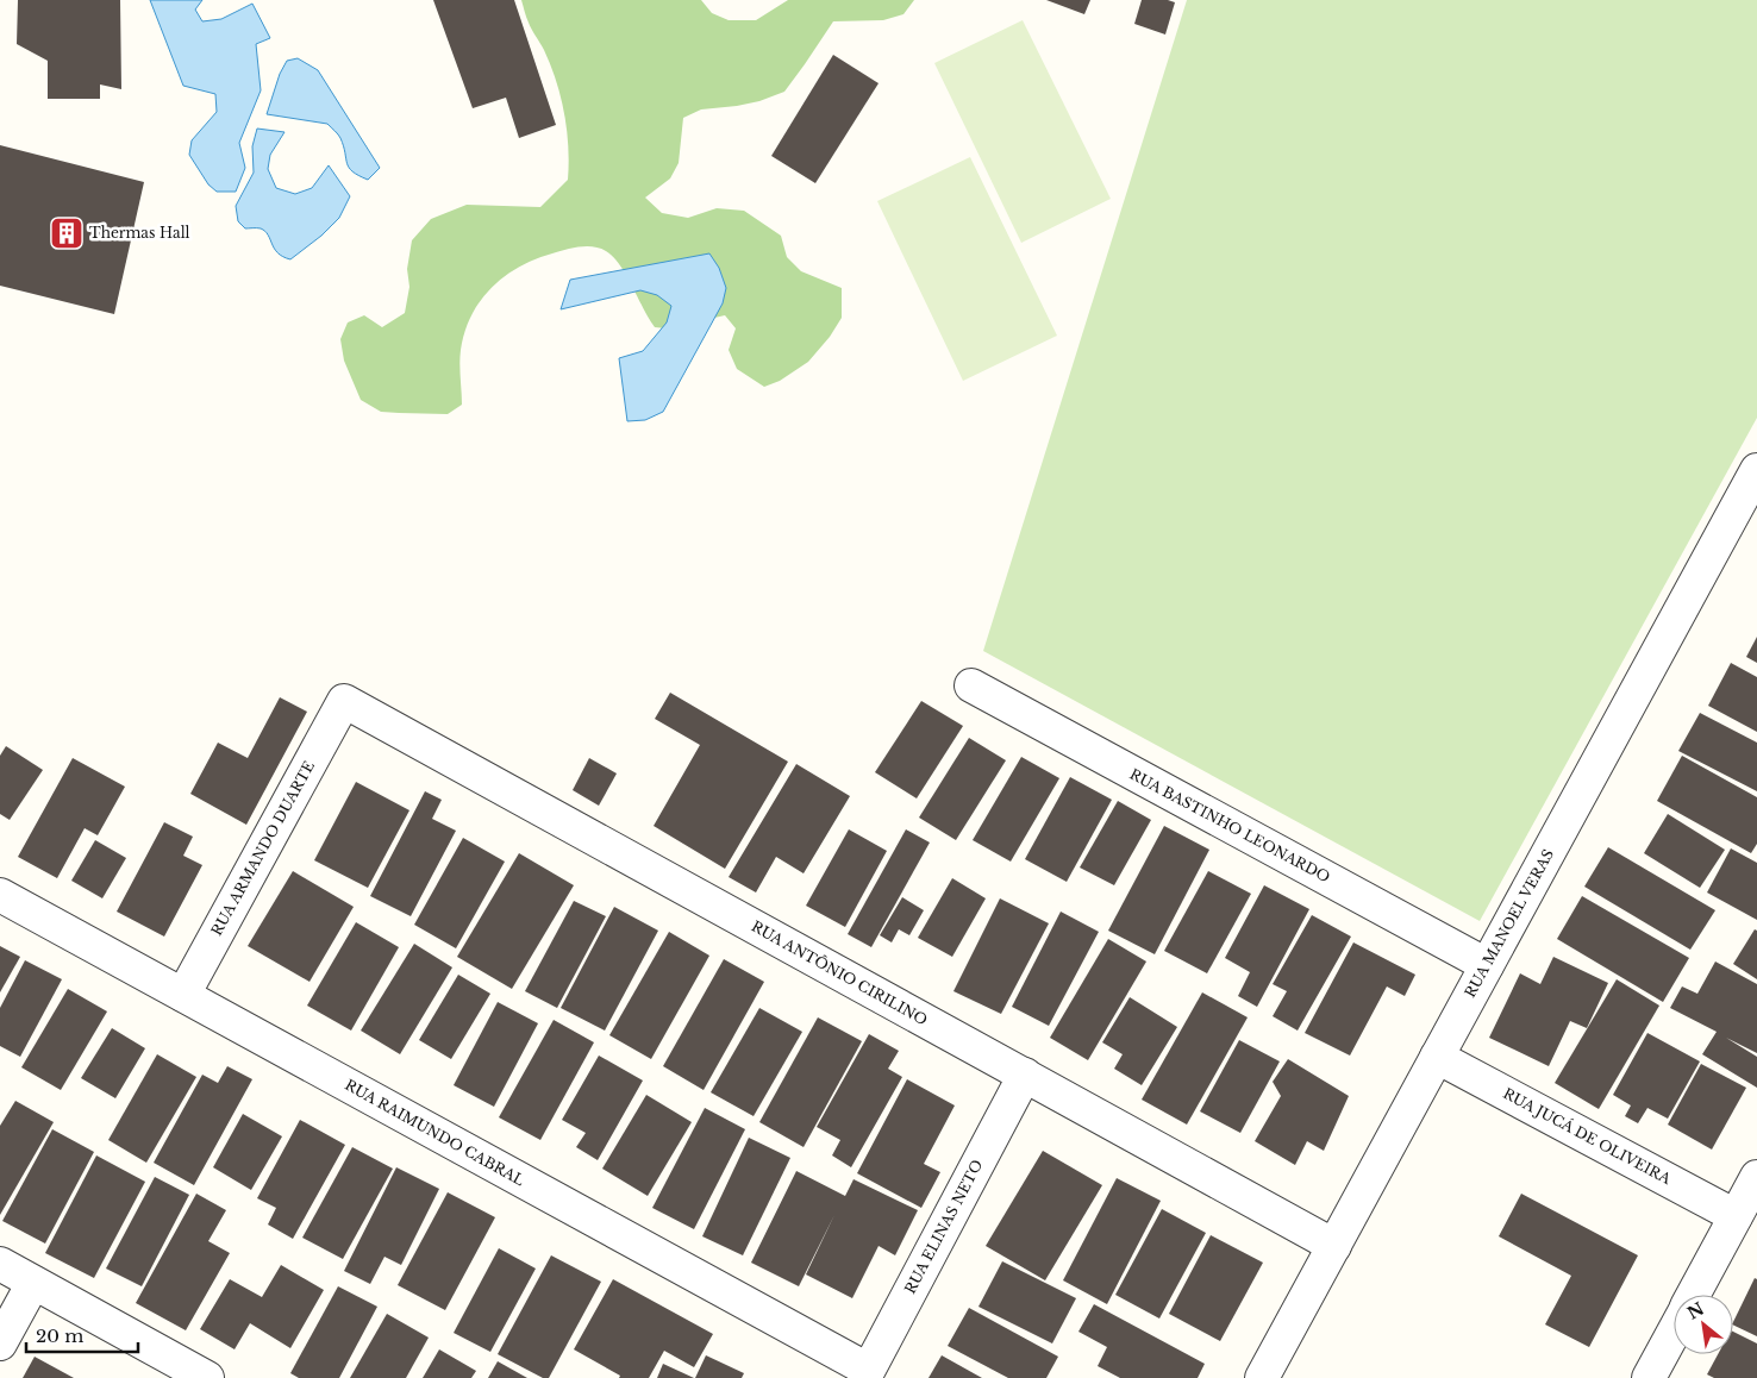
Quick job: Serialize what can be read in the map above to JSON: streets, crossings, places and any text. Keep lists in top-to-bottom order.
{
  "streets": {
    "street": [
      "RUA BASTINHO LEONARDO",
      "RUA ARMANDO DUARTE",
      "RUA MANOEL VERAS",
      "RUA ANTÔNIO CIRILINO",
      "RUA RAIMUNDO CABRAL",
      "RUA JUCÁ DE OLIVEIRA",
      "RUA ELINAS NETO"
    ]
  },
  "crossings": [
    ["RUA BASTINHO LEONARDO", "RUA MANOEL VERAS"],
    ["RUA ARMANDO DUARTE", "RUA ANTÔNIO CIRILINO"],
    ["RUA ARMANDO DUARTE", "RUA RAIMUNDO CABRAL"],
    ["RUA MANOEL VERAS", "RUA ANTÔNIO CIRILINO"],
    ["RUA MANOEL VERAS", "RUA JUCÁ DE OLIVEIRA"],
    ["RUA ANTÔNIO CIRILINO", "RUA ELINAS NETO"],
    ["RUA RAIMUNDO CABRAL", "RUA ELINAS NETO"]
  ],
  "places": {
    "building": ["Thermas Hall"]
  },
  "scale_bar": "20 m",
  "north": "top left"
}
